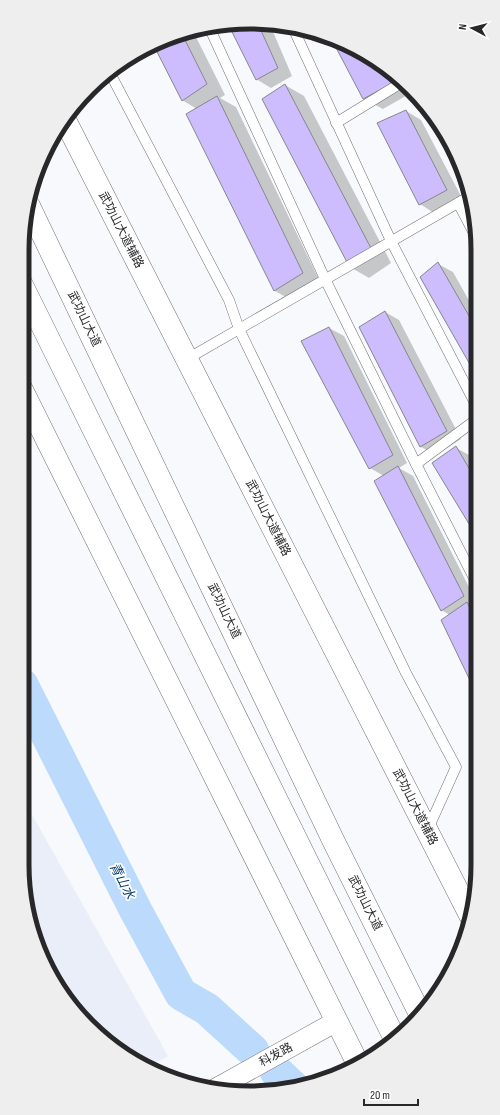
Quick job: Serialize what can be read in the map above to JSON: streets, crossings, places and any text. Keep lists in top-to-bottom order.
{
  "streets": {
    "main road": ["武功山大道辅路", "武功山大道"],
    "street": ["科发路"]
  },
  "water": ["青山水"],
  "scale_bar": "20 m",
  "north": "left"
}
